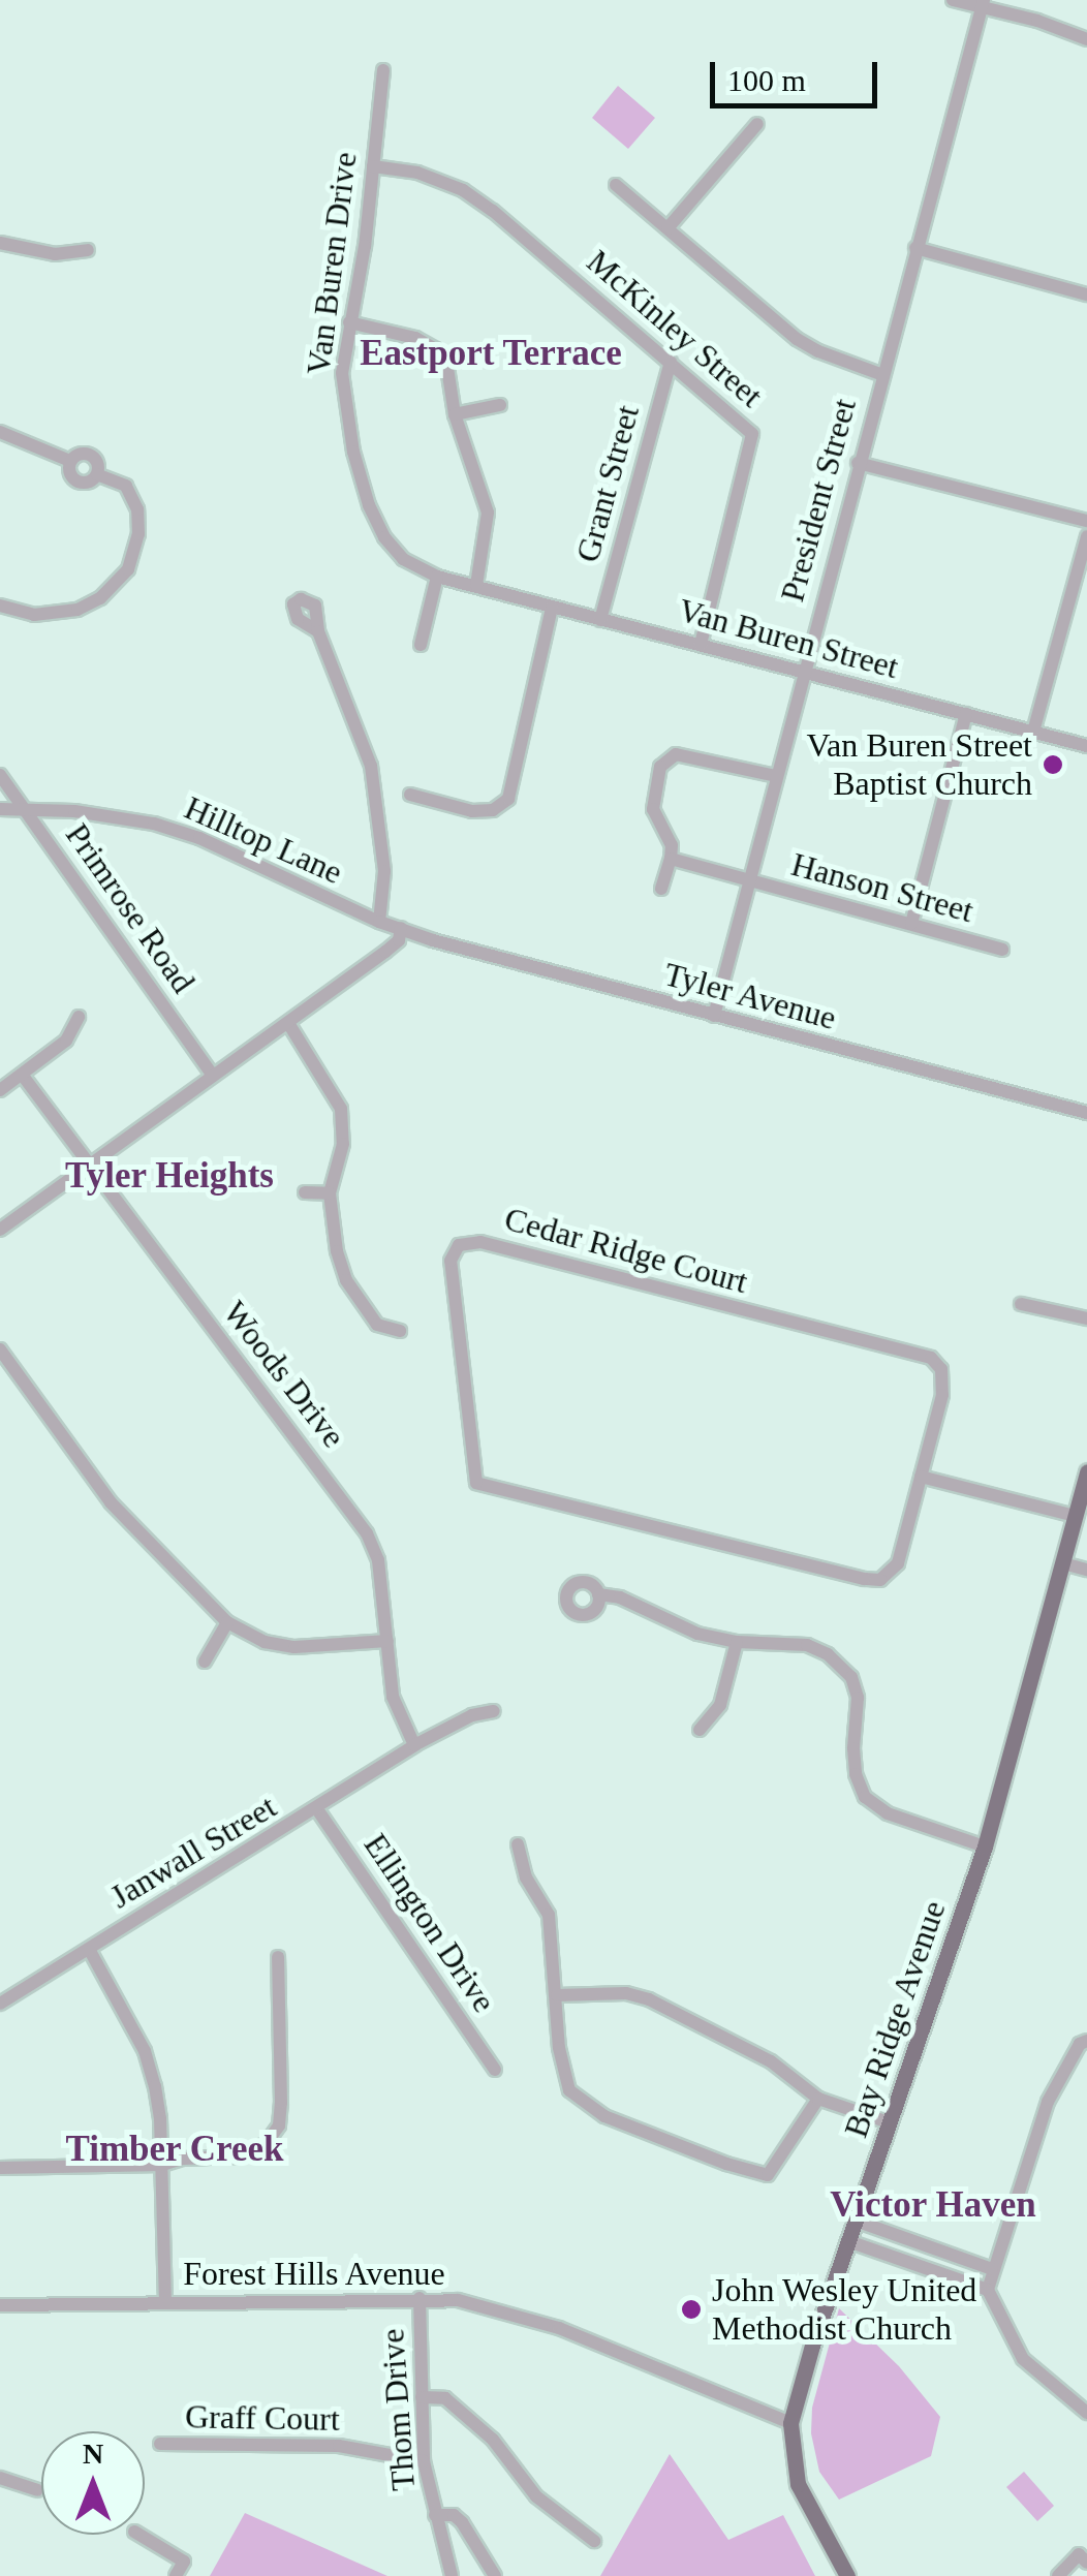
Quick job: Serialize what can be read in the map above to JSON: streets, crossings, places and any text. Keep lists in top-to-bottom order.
{
  "streets": {
    "main road": ["Bay Ridge Avenue"],
    "street": [
      "Van Buren Drive",
      "McKinley Street",
      "Grant Street",
      "President Street",
      "Van Buren Street",
      "Hilltop Lane",
      "Hanson Street",
      "Primrose Road",
      "Tyler Avenue",
      "Cedar Ridge Court",
      "Woods Drive",
      "Janwall Street",
      "Ellington Drive",
      "Forest Hills Avenue",
      "Thom Drive",
      "Graff Court"
    ]
  },
  "crossings": [
    ["Van Buren Drive", "McKinley Street"],
    ["Van Buren Drive", "Van Buren Street"],
    ["McKinley Street", "Grant Street"],
    ["McKinley Street", "Van Buren Street"],
    ["Grant Street", "Van Buren Street"],
    ["President Street", "Van Buren Street"],
    ["President Street", "Hanson Street"],
    ["President Street", "Tyler Avenue"],
    ["Hilltop Lane", "Primrose Road"],
    ["Hilltop Lane", "Tyler Avenue"],
    ["Woods Drive", "Janwall Street"],
    ["Janwall Street", "Ellington Drive"],
    ["Bay Ridge Avenue", "Forest Hills Avenue"],
    ["Forest Hills Avenue", "Thom Drive"],
    ["Thom Drive", "Graff Court"]
  ],
  "districts": [
    "Eastport Terrace",
    "Tyler Heights",
    "Timber Creek",
    "Victor Haven"
  ],
  "places": ["Van Buren Street Baptist Church", "John Wesley United Methodist Church"],
  "scale_bar": "100 m",
  "north": "top"
}
